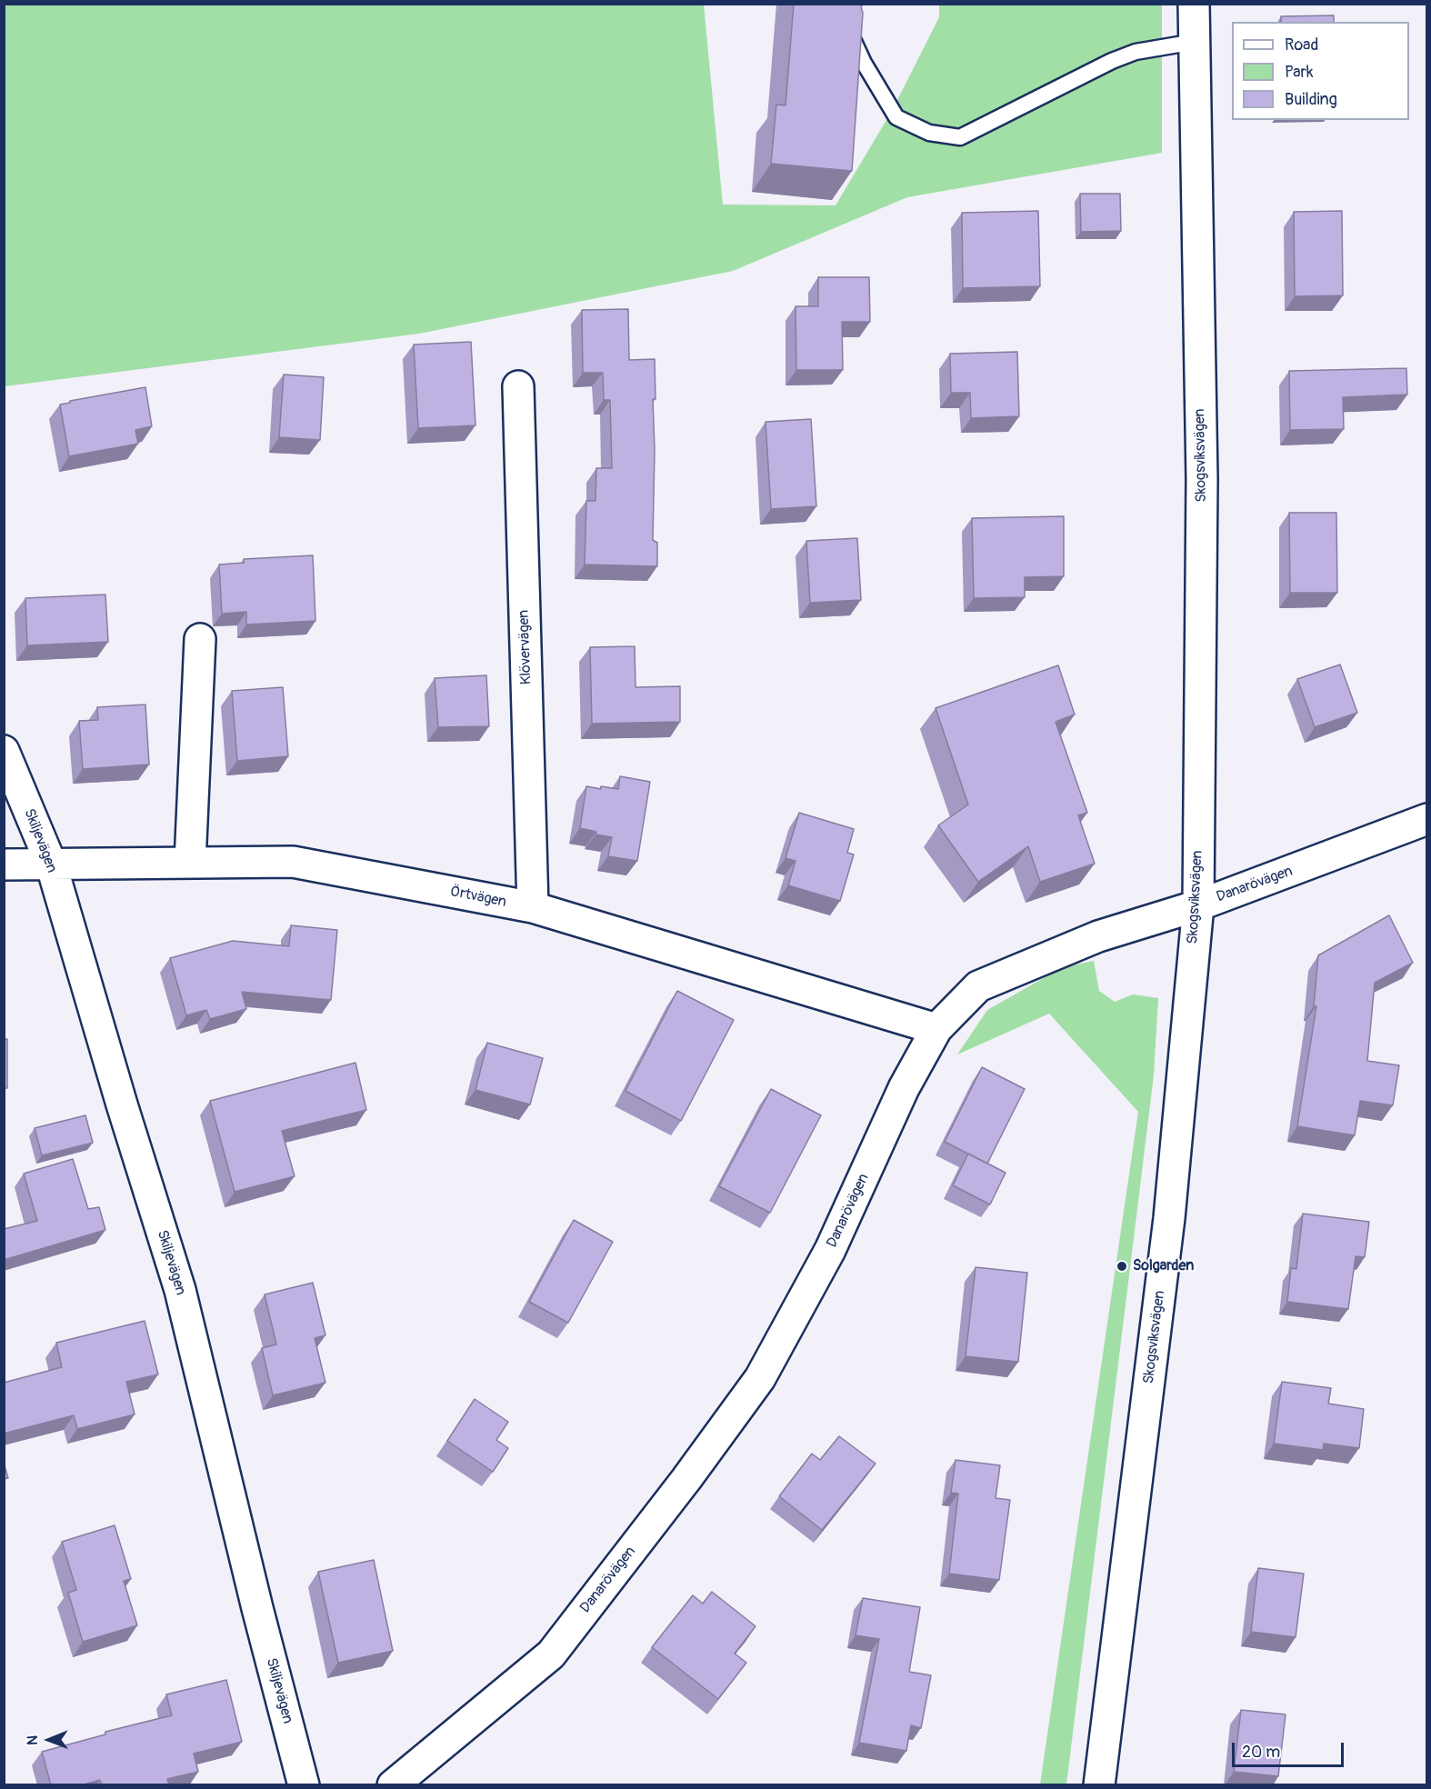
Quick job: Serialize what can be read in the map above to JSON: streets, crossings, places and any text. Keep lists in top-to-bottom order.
{
  "streets": {
    "street": [
      "Skogsviksvägen",
      "Klövervägen",
      "Skiljevägen",
      "Danarövägen",
      "Örtvägen"
    ]
  },
  "crossings": [
    ["Skogsviksvägen", "Danarövägen"],
    ["Klövervägen", "Örtvägen"],
    ["Skiljevägen", "Örtvägen"],
    ["Danarövägen", "Örtvägen"]
  ],
  "places": ["Solgarden"],
  "legend": ["Road", "Park", "Building"],
  "scale_bar": "20 m",
  "north": "left"
}
